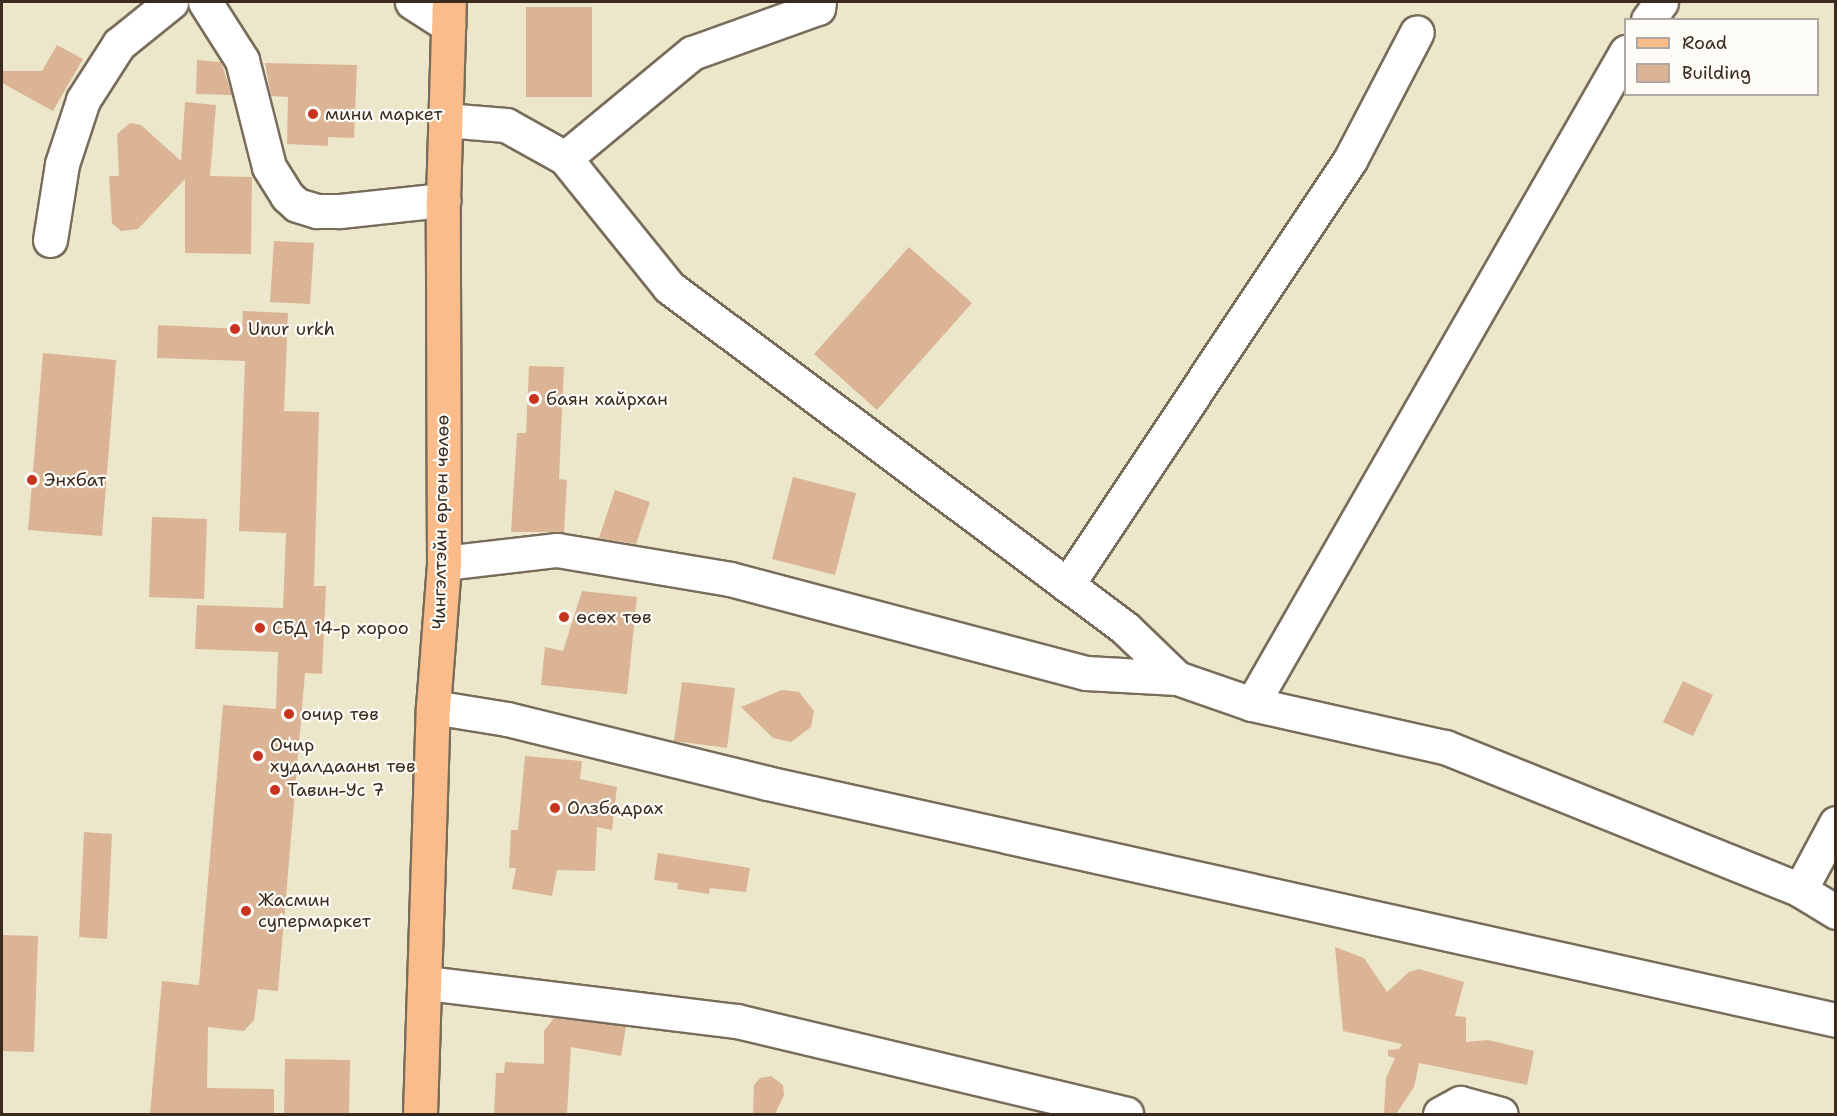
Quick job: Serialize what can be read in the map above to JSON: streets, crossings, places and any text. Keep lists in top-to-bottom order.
{
  "streets": {
    "main road": ["Чингэлтэйн өргөн чөлөө"]
  },
  "places": [
    "мини маркет",
    "Unur urkh",
    "баян хайрхан",
    "Энхбат",
    "өсөх төв",
    "СБД 14-р хороо",
    "очир төв",
    "Очир худалдааны төв",
    "Тавин-Ус 7",
    "Олзбадрах",
    "Жасмин супермаркет"
  ],
  "legend": ["Road", "Building"]
}
